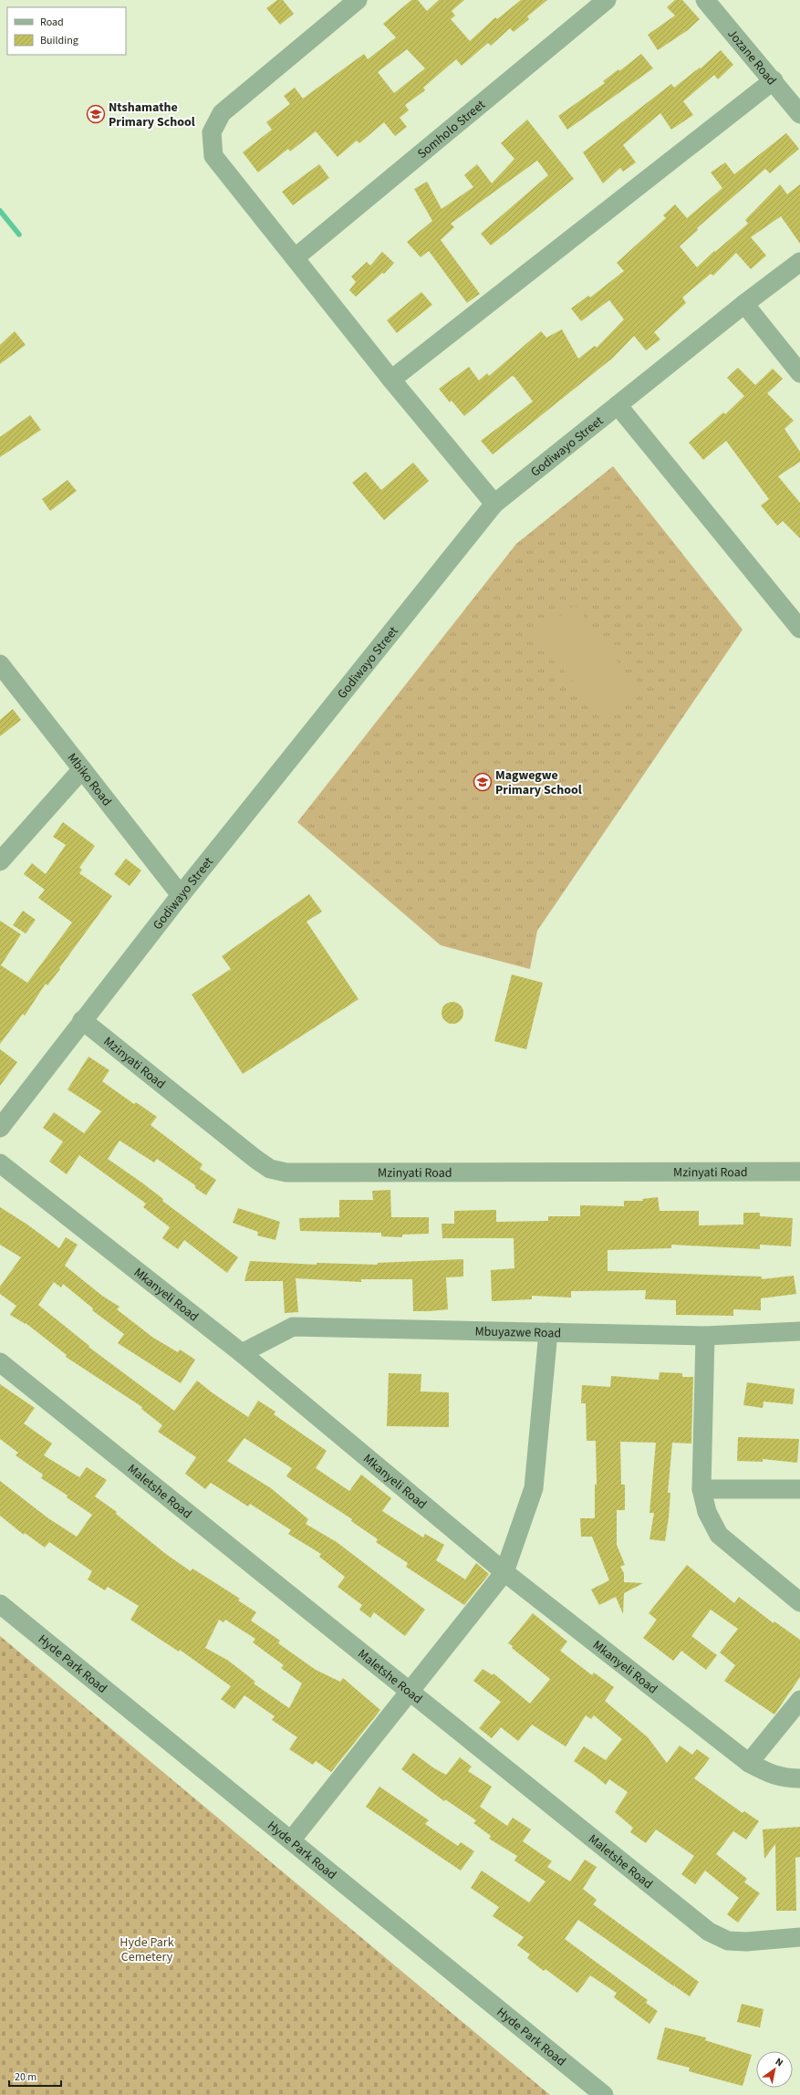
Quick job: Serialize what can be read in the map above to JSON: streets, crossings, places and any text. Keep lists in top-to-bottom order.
{
  "streets": {
    "street": [
      "Jozane Road",
      "Somholo Street",
      "Godiwayo Street",
      "Mbiko Road",
      "Mzinyati Road",
      "Mkanyeli Road",
      "Mbuyazwe Road",
      "Maletshe Road",
      "Hyde Park Road"
    ]
  },
  "crossings": [
    ["Godiwayo Street", "Mbiko Road"],
    ["Godiwayo Street", "Mzinyati Road"],
    ["Mkanyeli Road", "Mbuyazwe Road"]
  ],
  "parks": ["Hyde Park Cemetery"],
  "places": {
    "school or university": ["Ntshamathe Primary School", "Magwegwe Primary School"]
  },
  "legend": ["Road", "Building"],
  "scale_bar": "20 m",
  "north": "top right"
}
